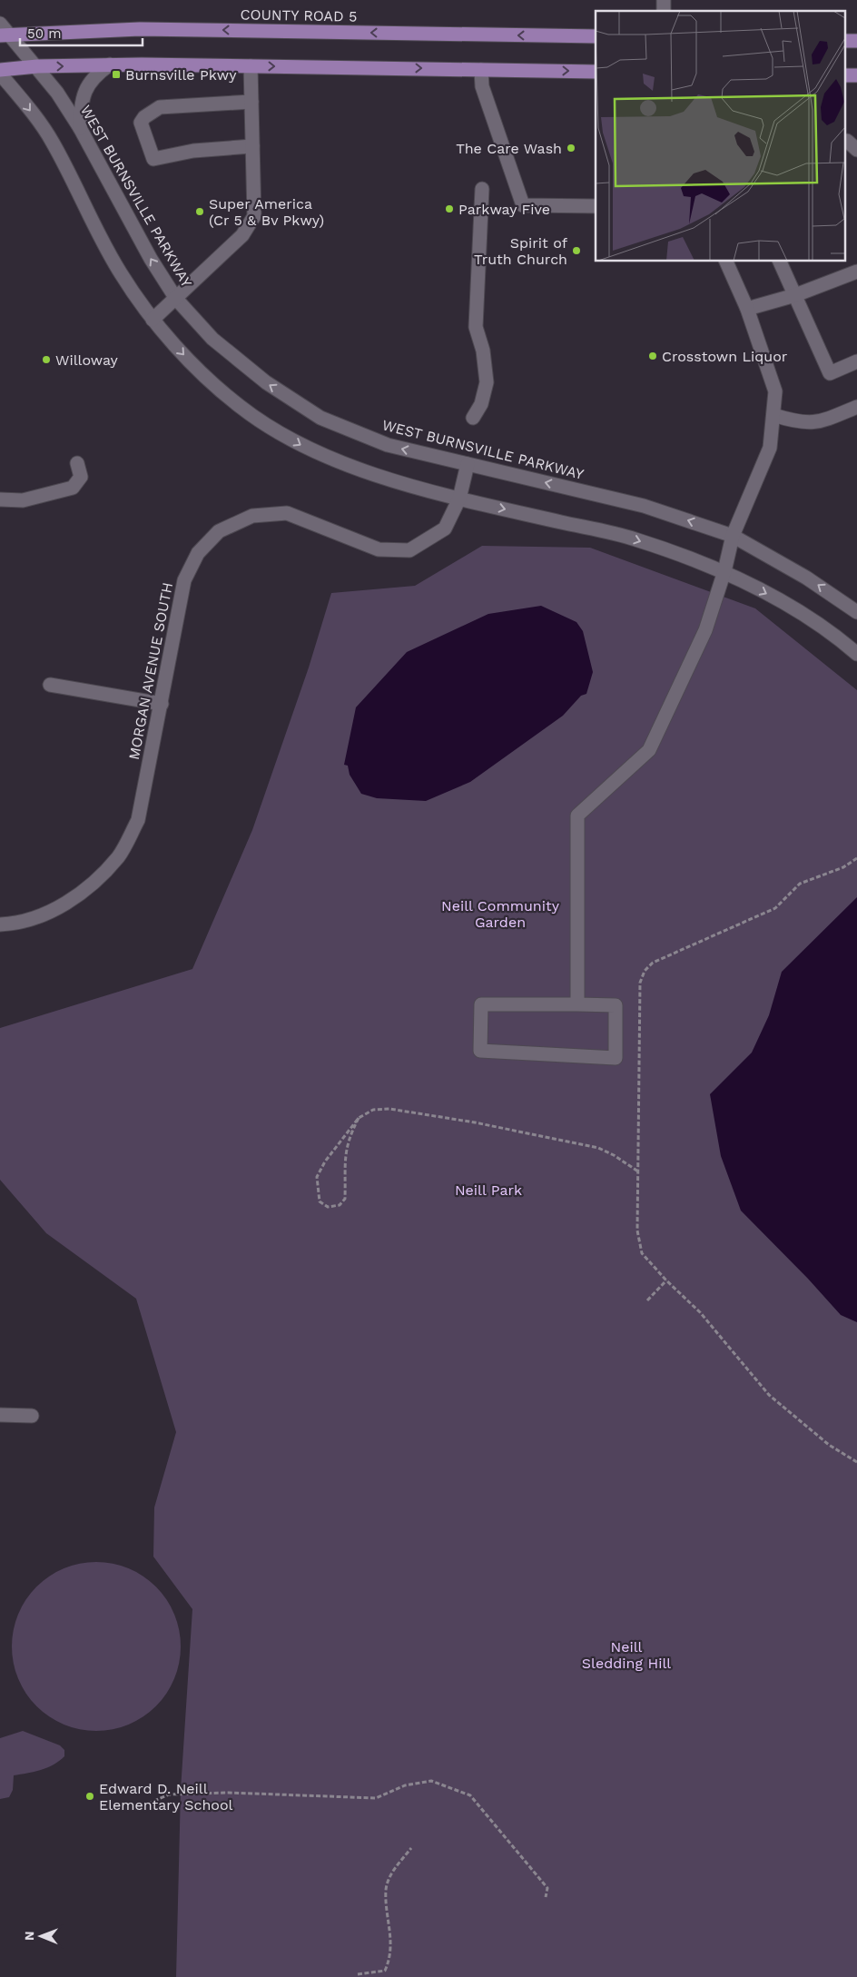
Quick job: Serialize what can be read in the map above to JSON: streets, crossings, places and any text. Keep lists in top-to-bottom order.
{
  "streets": {
    "main road": ["COUNTY ROAD 5"],
    "street": ["WEST BURNSVILLE PARKWAY", "MORGAN AVENUE SOUTH"]
  },
  "crossings": [
    ["COUNTY ROAD 5", "WEST BURNSVILLE PARKWAY"],
    ["WEST BURNSVILLE PARKWAY", "MORGAN AVENUE SOUTH"]
  ],
  "parks": ["Neill Community Garden", "Neill Park", "Neill Sledding Hill"],
  "places": {
    "transit": ["Burnsville Pkwy"],
    "other": [
      "The Care Wash",
      "Parkway Five",
      "Super America (Cr 5 & Bv Pkwy)",
      "Spirit of Truth Church",
      "Crosstown Liquor",
      "Willoway",
      "Edward D. Neill Elementary School"
    ]
  },
  "scale_bar": "50 m",
  "north": "left"
}
